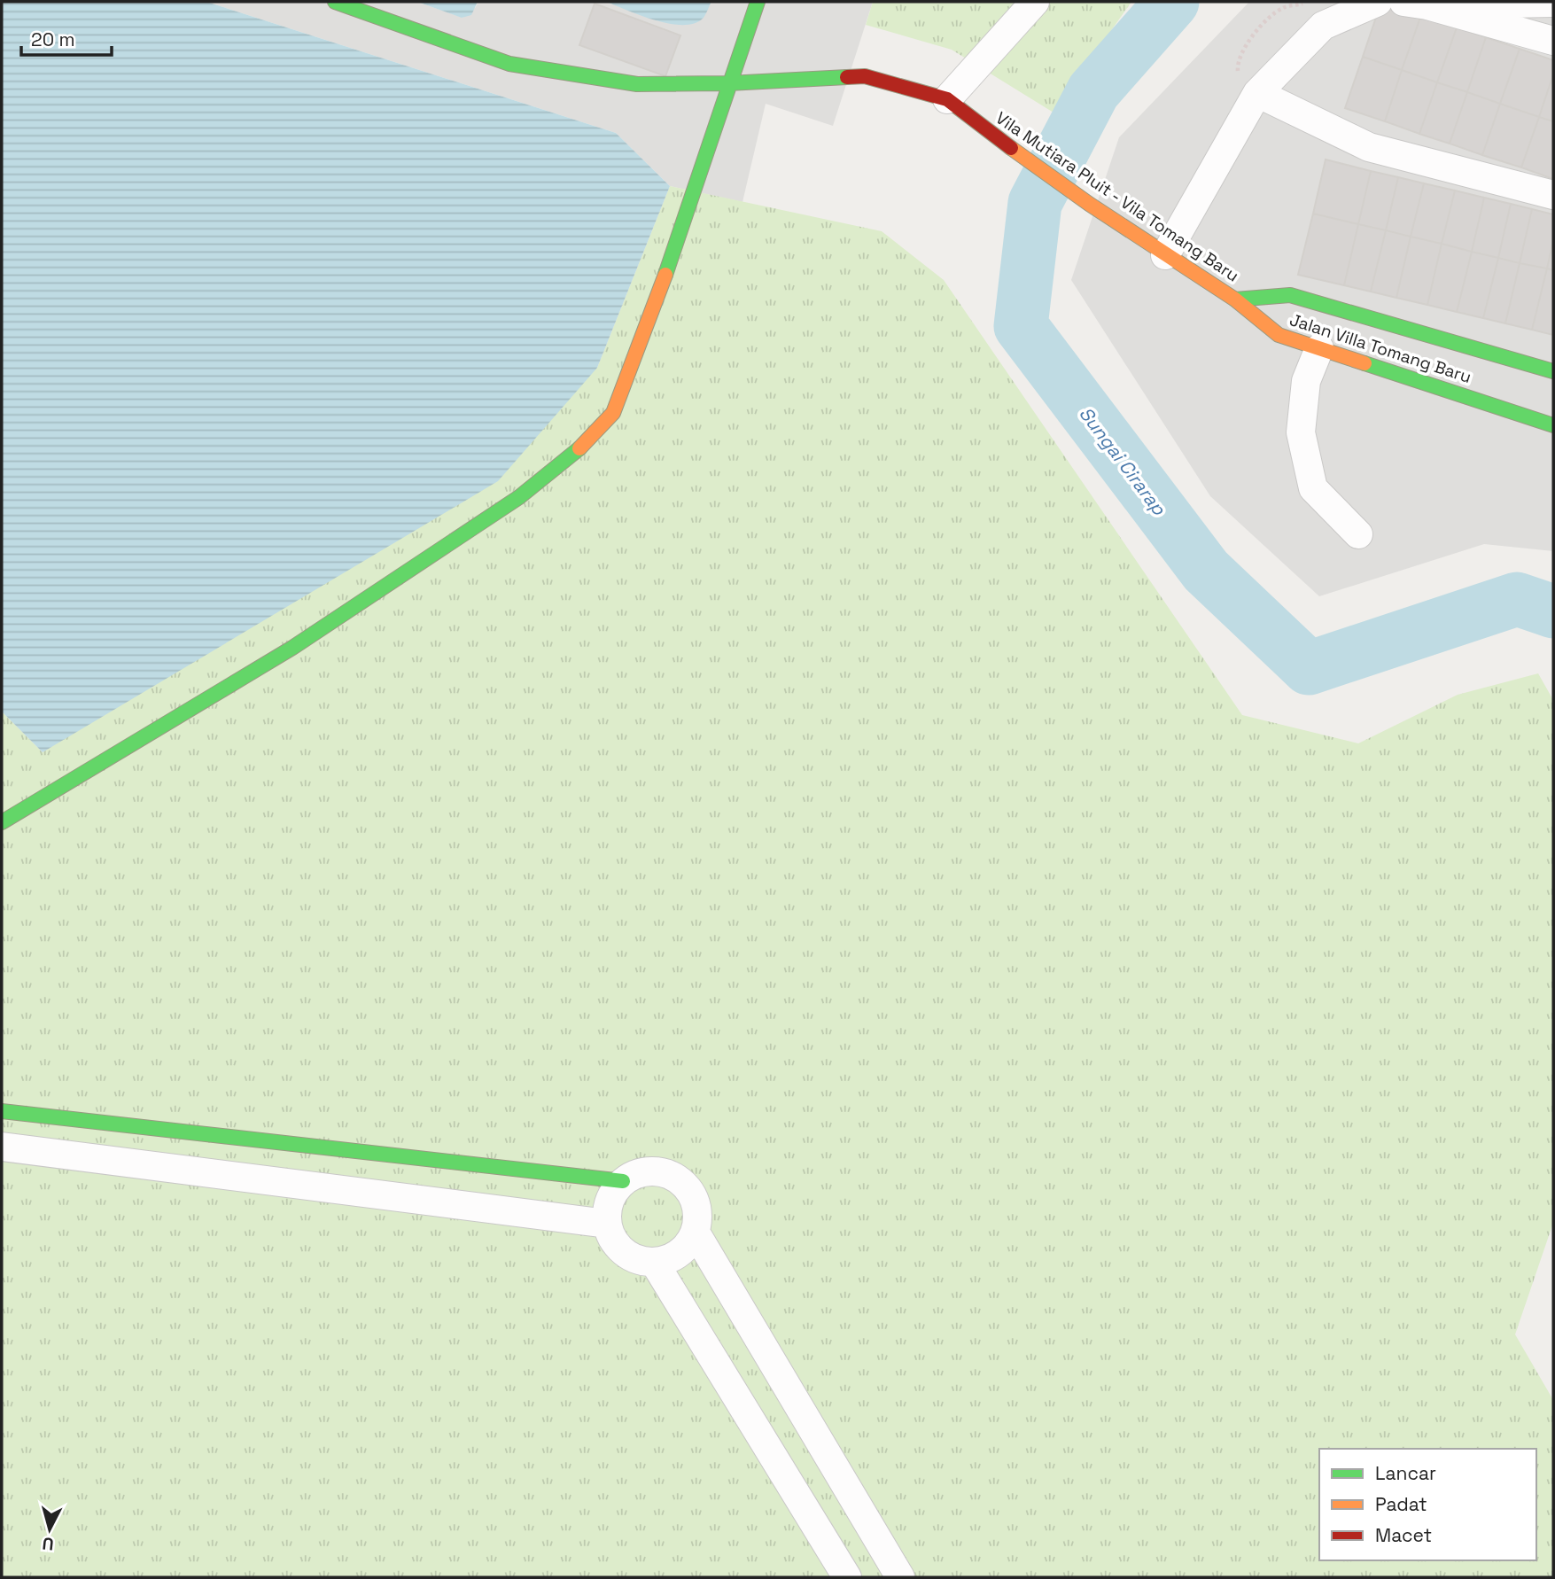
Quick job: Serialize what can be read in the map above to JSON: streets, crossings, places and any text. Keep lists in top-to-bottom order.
{
  "streets": {
    "street": ["Vila Mutiara Pluit - Vila Tomang Baru", "Jalan Villa Tomang Baru"]
  },
  "crossings": [
    ["Vila Mutiara Pluit - Vila Tomang Baru", "Jalan Villa Tomang Baru"]
  ],
  "water": ["Sungai Cirarap"],
  "legend": ["Lancar", "Padat", "Macet"],
  "scale_bar": "20 m",
  "north": "bottom"
}
